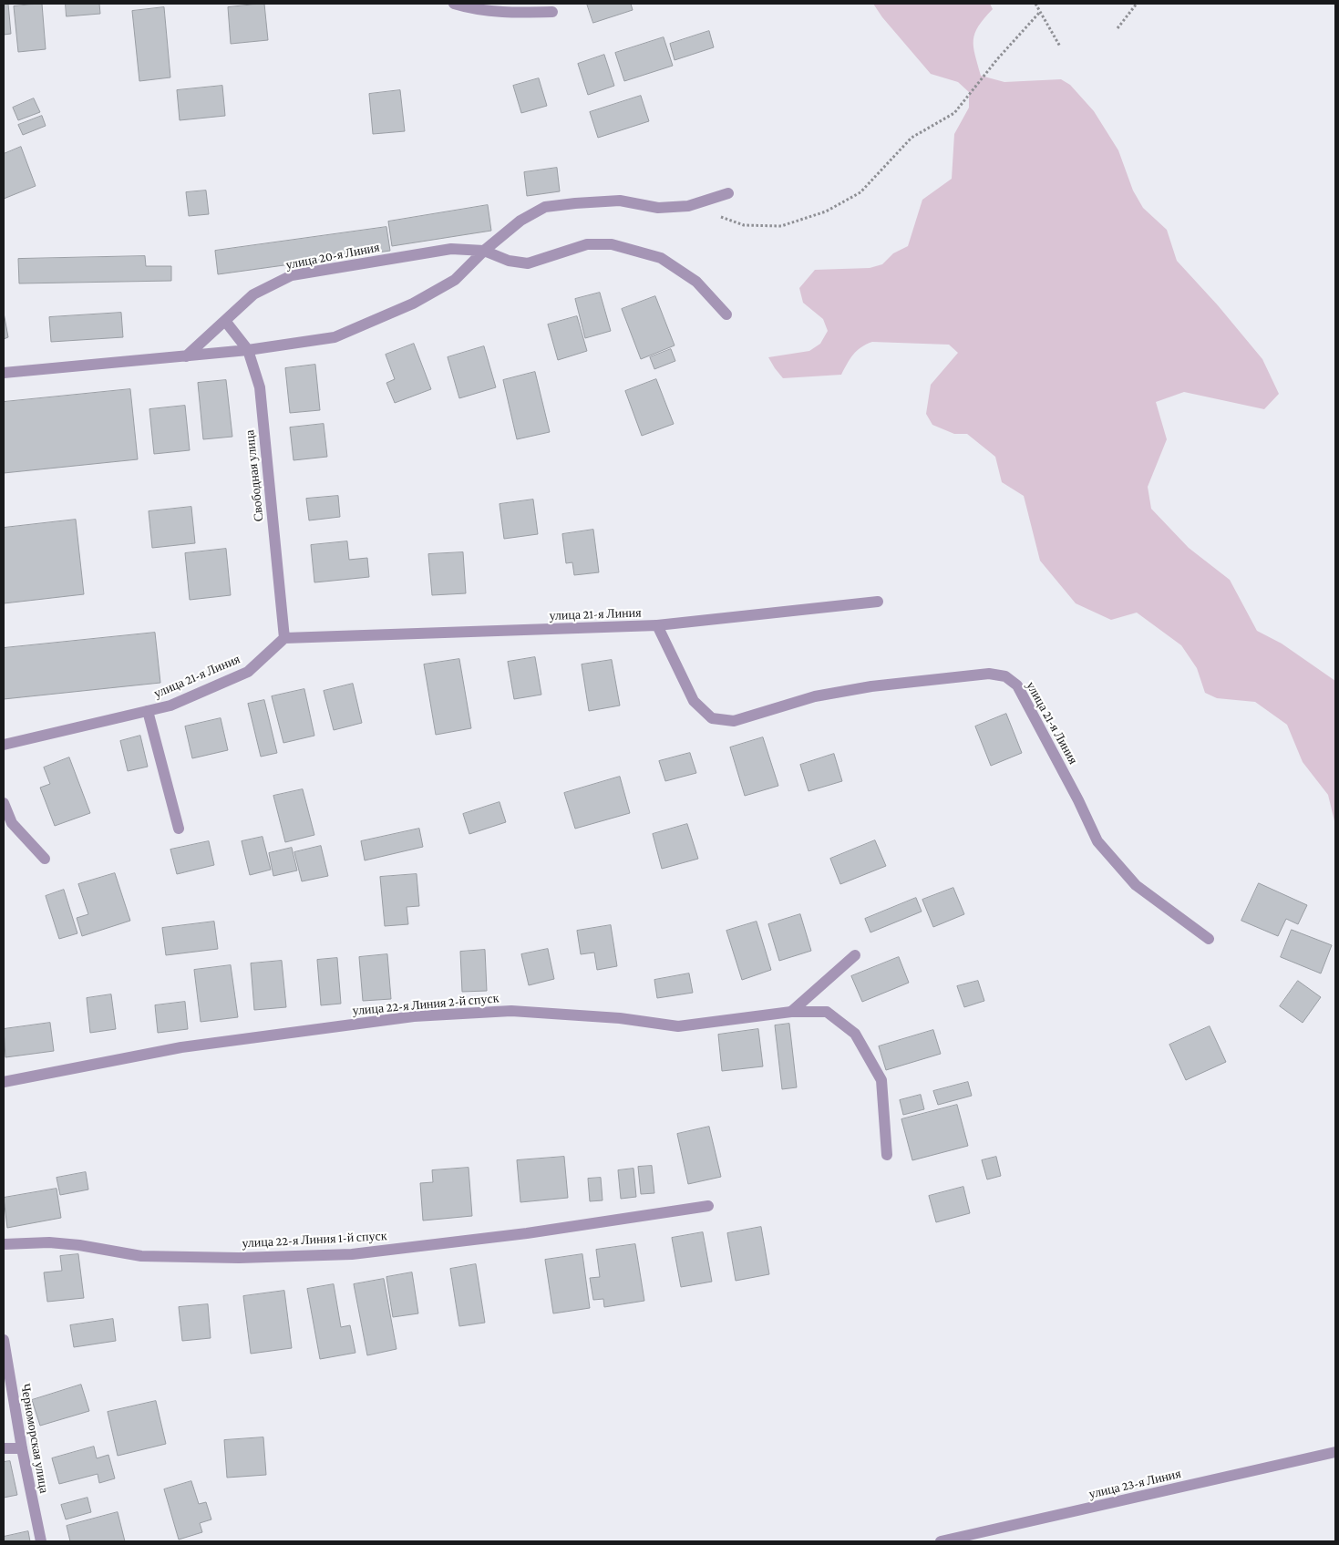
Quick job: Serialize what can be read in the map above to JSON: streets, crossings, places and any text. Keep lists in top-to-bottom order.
{
  "streets": {
    "street": [
      "улица 20-я Линия",
      "Свободная улица",
      "улица 21-я Линия",
      "улица 22-я Линия 2-й спуск",
      "улица 22-я Линия 1-й спуск",
      "Черноморская улица",
      "улица 23-я Линия"
    ]
  },
  "crossings": [
    ["улица 20-я Линия", "Свободная улица"],
    ["Свободная улица", "улица 21-я Линия"]
  ]
}
